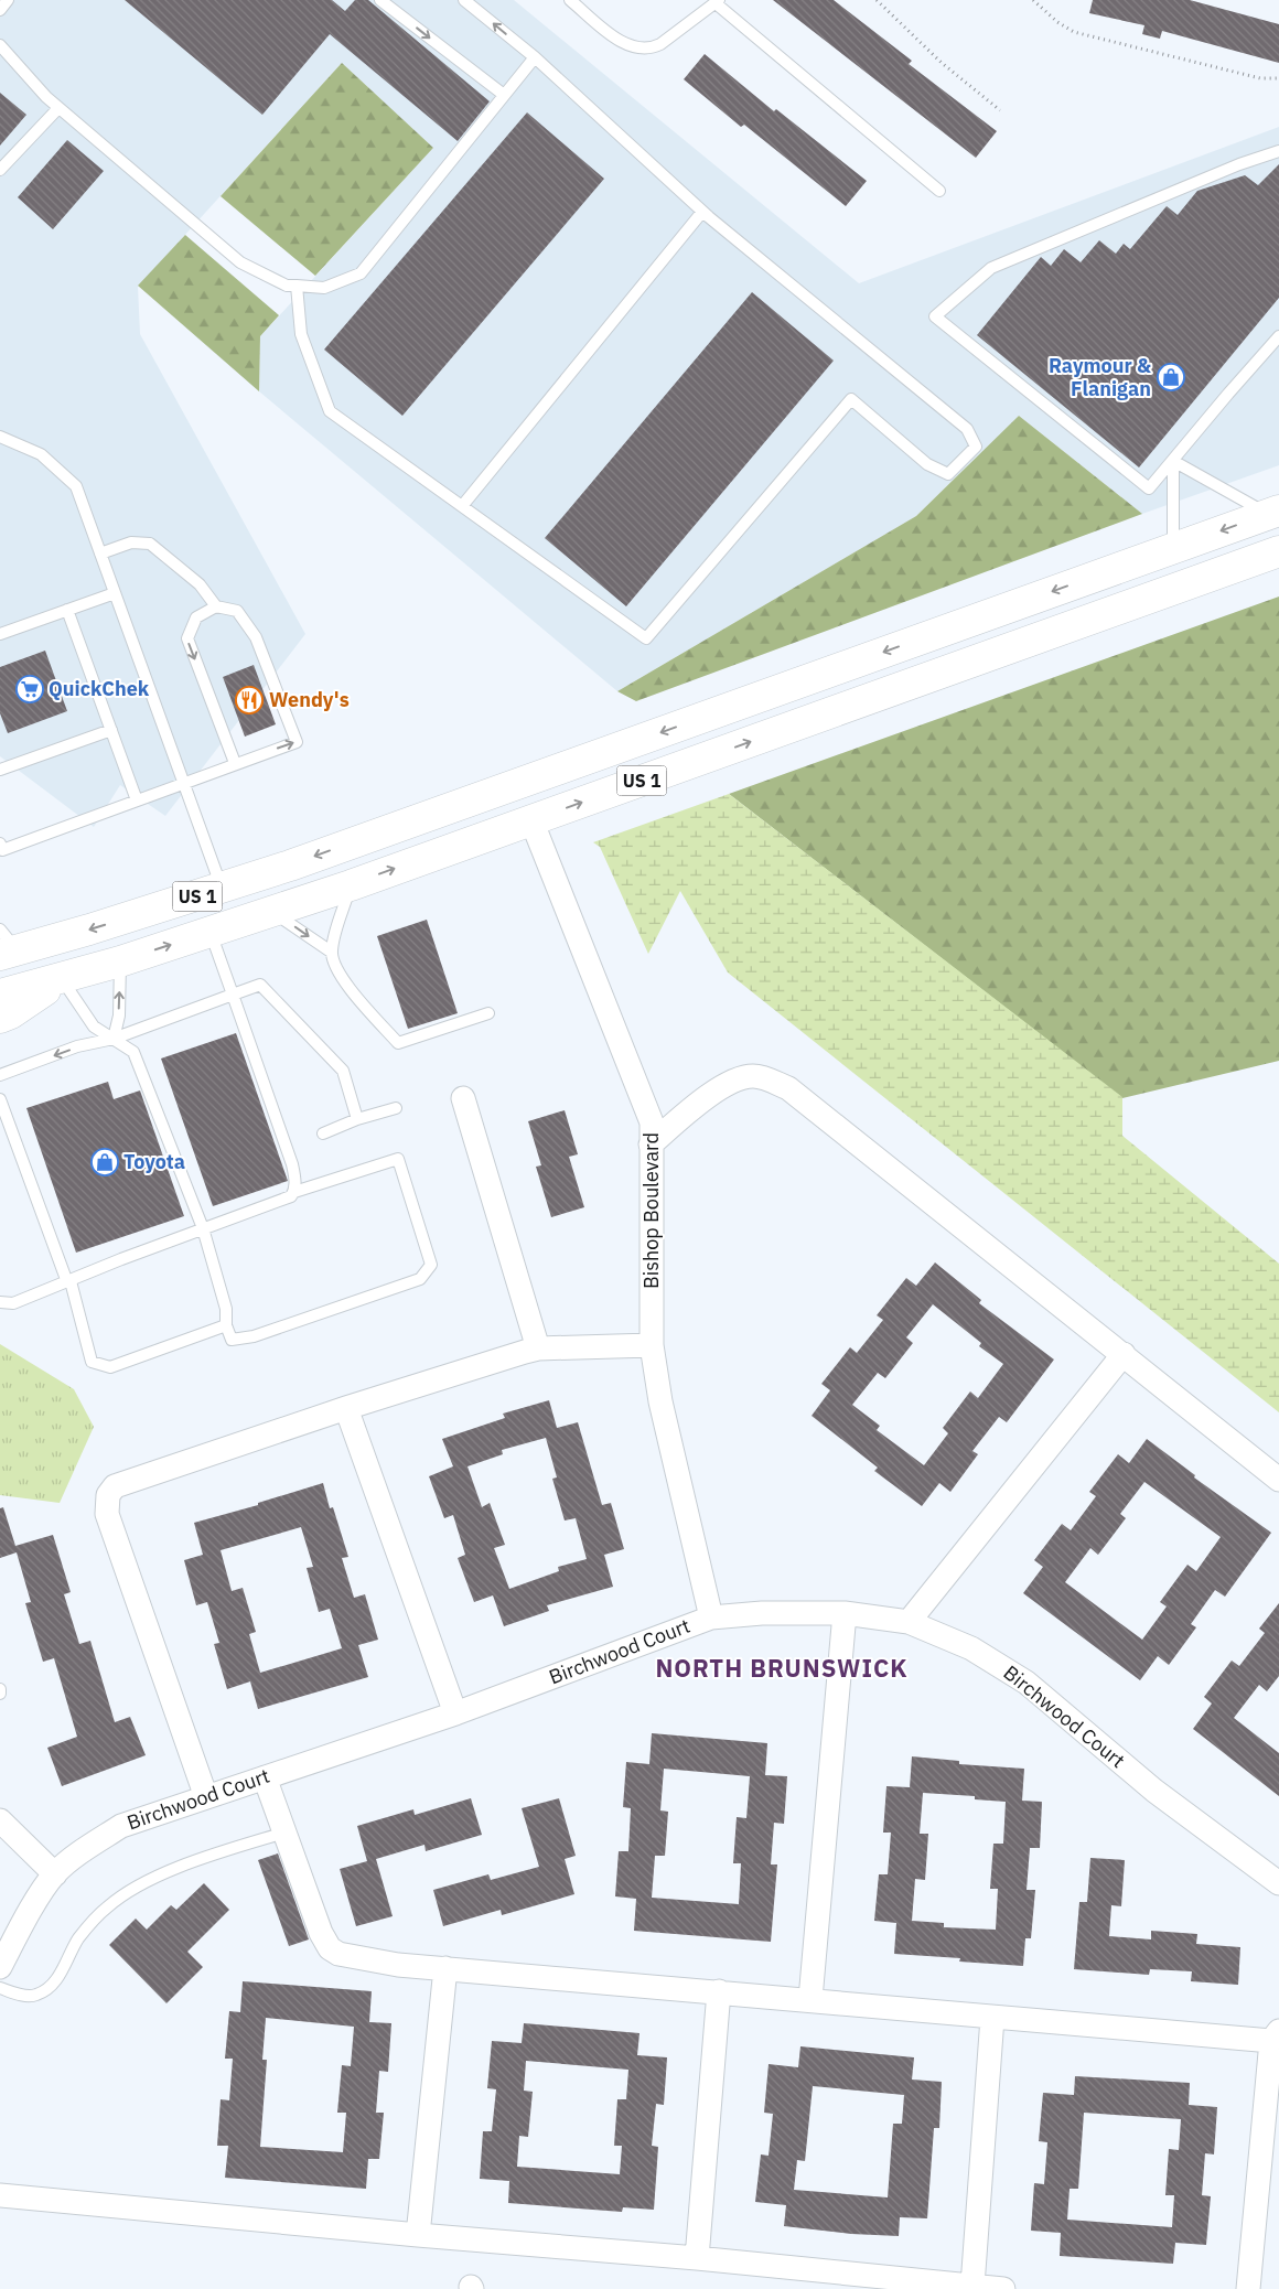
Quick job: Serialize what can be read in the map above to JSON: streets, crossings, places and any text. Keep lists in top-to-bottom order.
{
  "streets": {
    "highway": ["US 1"],
    "street": ["Bishop Boulevard", "Birchwood Court"]
  },
  "crossings": [
    ["US 1", "Bishop Boulevard"],
    ["Bishop Boulevard", "Birchwood Court"]
  ],
  "districts": ["NORTH BRUNSWICK"],
  "places": {
    "shop": ["Raymour & Flanigan", "Toyota"],
    "supermarket": ["QuickChek"],
    "restaurant": ["Wendy's"]
  }
}
